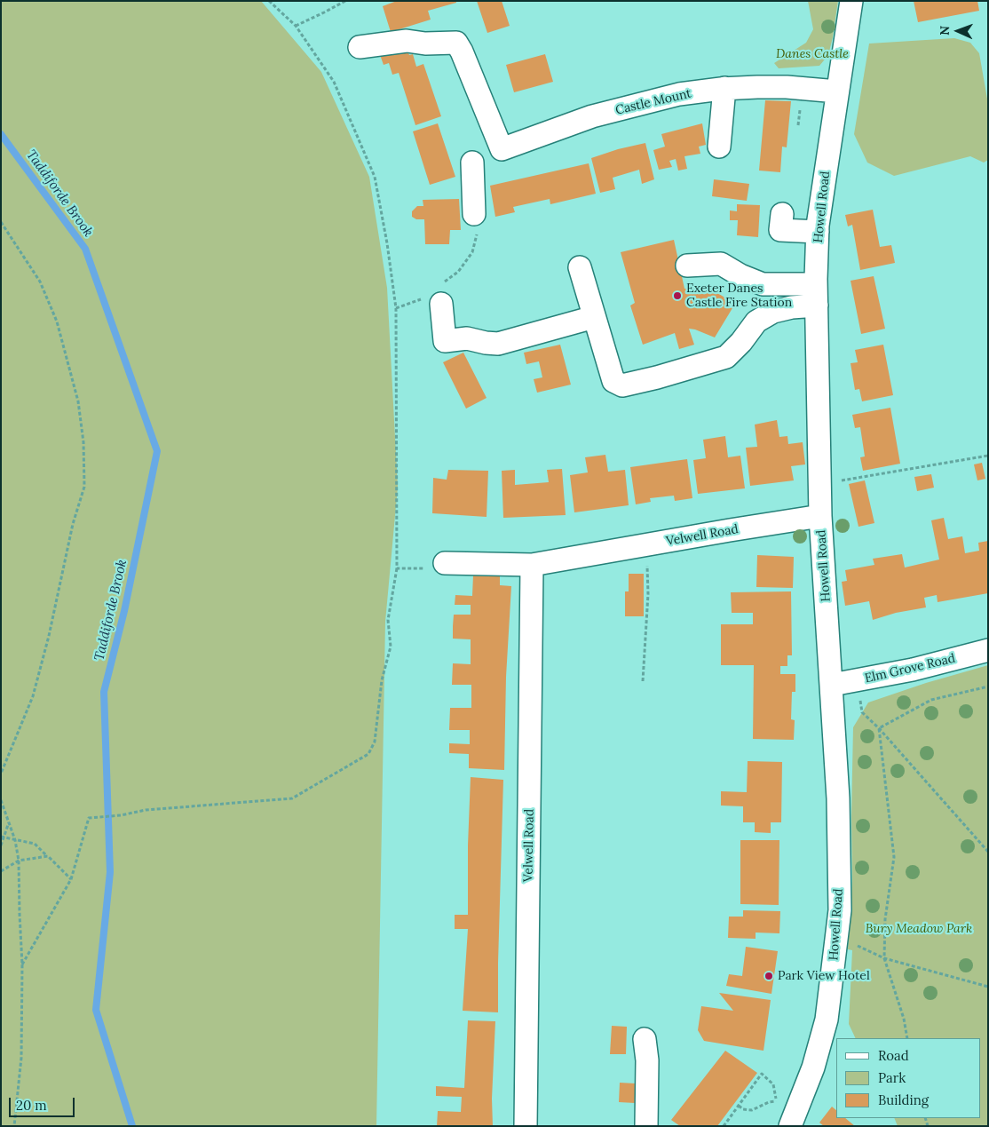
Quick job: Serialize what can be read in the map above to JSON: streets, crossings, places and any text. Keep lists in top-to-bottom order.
{
  "streets": {
    "street": [
      "Castle Mount",
      "Howell Road",
      "Velwell Road",
      "Elm Grove Road"
    ]
  },
  "crossings": [
    ["Castle Mount", "Howell Road"],
    ["Howell Road", "Velwell Road"],
    ["Howell Road", "Elm Grove Road"]
  ],
  "water": ["Taddiforde Brook"],
  "parks": ["Danes Castle", "Bury Meadow Park"],
  "places": ["Exeter Danes Castle Fire Station", "Park View Hotel"],
  "legend": ["Road", "Park", "Building"],
  "scale_bar": "20 m",
  "north": "left"
}
